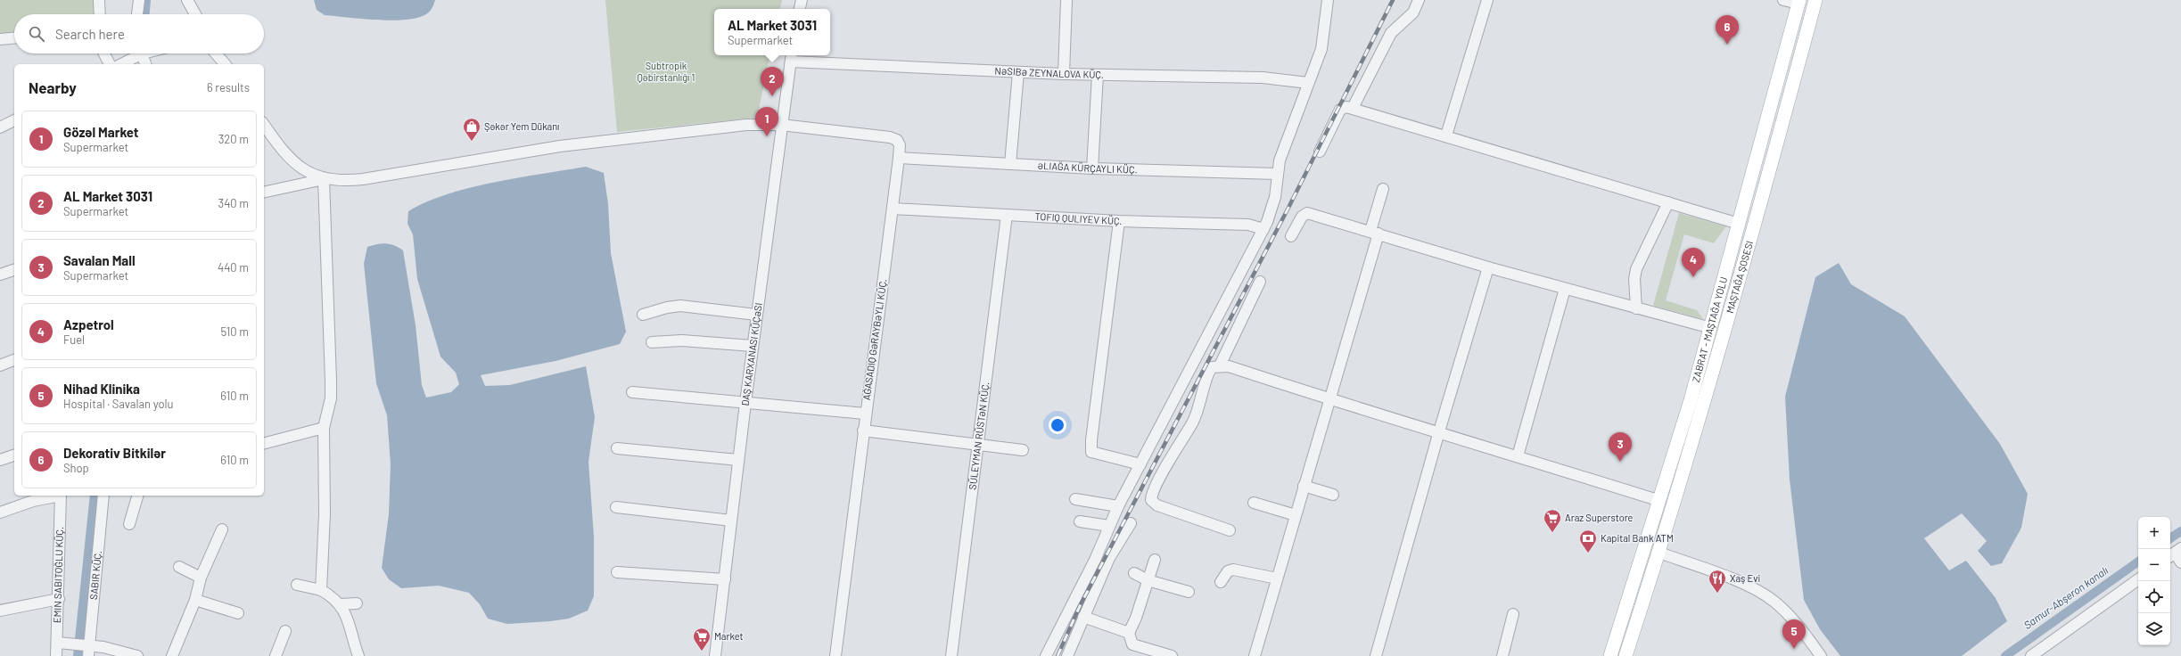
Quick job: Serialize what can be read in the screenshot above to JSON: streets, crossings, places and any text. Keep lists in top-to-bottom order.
{
  "streets": {
    "main road": ["MAŞTAĞA ŞOSESI", "ZABRAT - MAŞTAĞA YOLU"],
    "street": [
      "NƏSIBƏ ZEYNALOVA KÜÇ.",
      "TOFIQ QULIYEV KÜÇ.",
      "SÜLEYMAN RÜSTƏN KÜÇ.",
      "EMIN SABITOĞLU KÜÇ.",
      "SABIR KÜÇ."
    ]
  },
  "crossings": [
    ["TOFIQ QULIYEV KÜÇ.", "SÜLEYMAN RÜSTƏN KÜÇ."]
  ],
  "water": ["Samur-Abşeron kanalı"],
  "parks": ["Subtropik Qəbirstanlığı 1"],
  "places": {
    "shop": ["Şəkər Yem Dükanı"],
    "supermarket": ["Araz Superstore", "Market"],
    "bank": ["Kapital Bank ATM"],
    "restaurant": ["Xaş Evi"]
  },
  "page": {
    "popup": ["AL Market 3031", "Supermarket"],
    "search": "Search here",
    "pins": [
      "6",
      "2",
      "1",
      "4",
      "3",
      "5"
    ],
    "heading": ["Nearby", "6 results"],
    "list": [
      {
        "mark": "1",
        "name": "Gözəl Market",
        "note": "Supermarket",
        "value": "320 m"
      },
      {
        "mark": "2",
        "name": "AL Market 3031",
        "note": "Supermarket",
        "value": "340 m"
      },
      {
        "mark": "3",
        "name": "Savalan Mall",
        "note": "Supermarket",
        "value": "440 m"
      },
      {
        "mark": "4",
        "name": "Azpetrol",
        "note": "Fuel",
        "value": "510 m"
      },
      {
        "mark": "5",
        "name": "Nihad Klinika",
        "note": "Hospital · Savalan yolu",
        "value": "610 m"
      },
      {
        "mark": "6",
        "name": "Dekorativ Bitkilər",
        "note": "Shop",
        "value": "610 m"
      }
    ],
    "map_buttons": ["+", "−"]
  }
}
